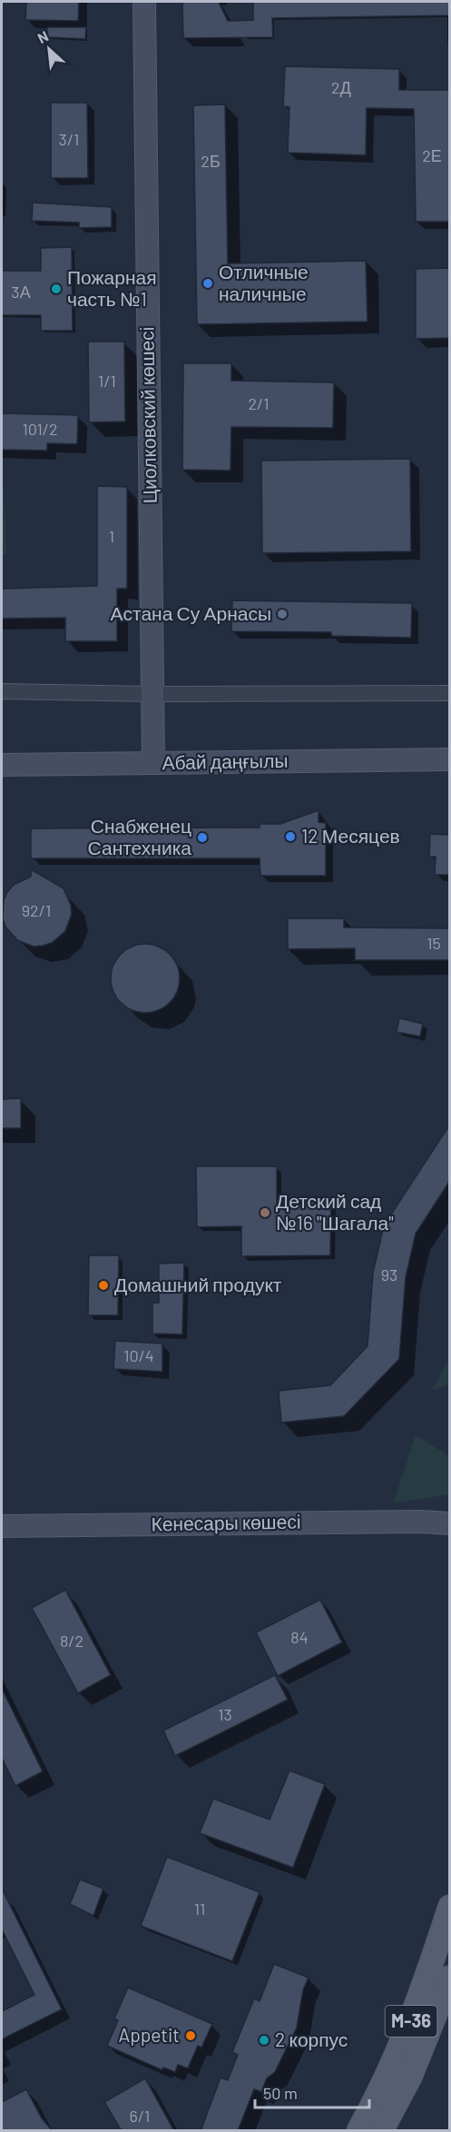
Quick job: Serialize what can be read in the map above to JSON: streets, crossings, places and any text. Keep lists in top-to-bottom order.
{
  "streets": {
    "main road": ["M-36"],
    "street": ["Циолковский көшесі", "Абай даңғылы", "Кенесары көшесі"]
  },
  "crossings": [
    ["Циолковский көшесі", "Абай даңғылы"]
  ],
  "places": [
    "Отличные наличные",
    "Пожарная часть №1",
    "Астана Су Арнасы",
    "12 Месяцев",
    "Снабженец Сантехника",
    "Детский сад №16 \"Шагала\"",
    "Домашний продукт",
    "Appetit",
    "2 корпус"
  ],
  "house_numbers": [
    "2Д",
    "3/1",
    "2Е",
    "2Б",
    "3А",
    "1/1",
    "2/1",
    "101/2",
    "1",
    "92/1",
    "15",
    "93",
    "10/4",
    "84",
    "8/2",
    "13",
    "11",
    "6/1"
  ],
  "scale_bar": "50 m",
  "north": "top left"
}
